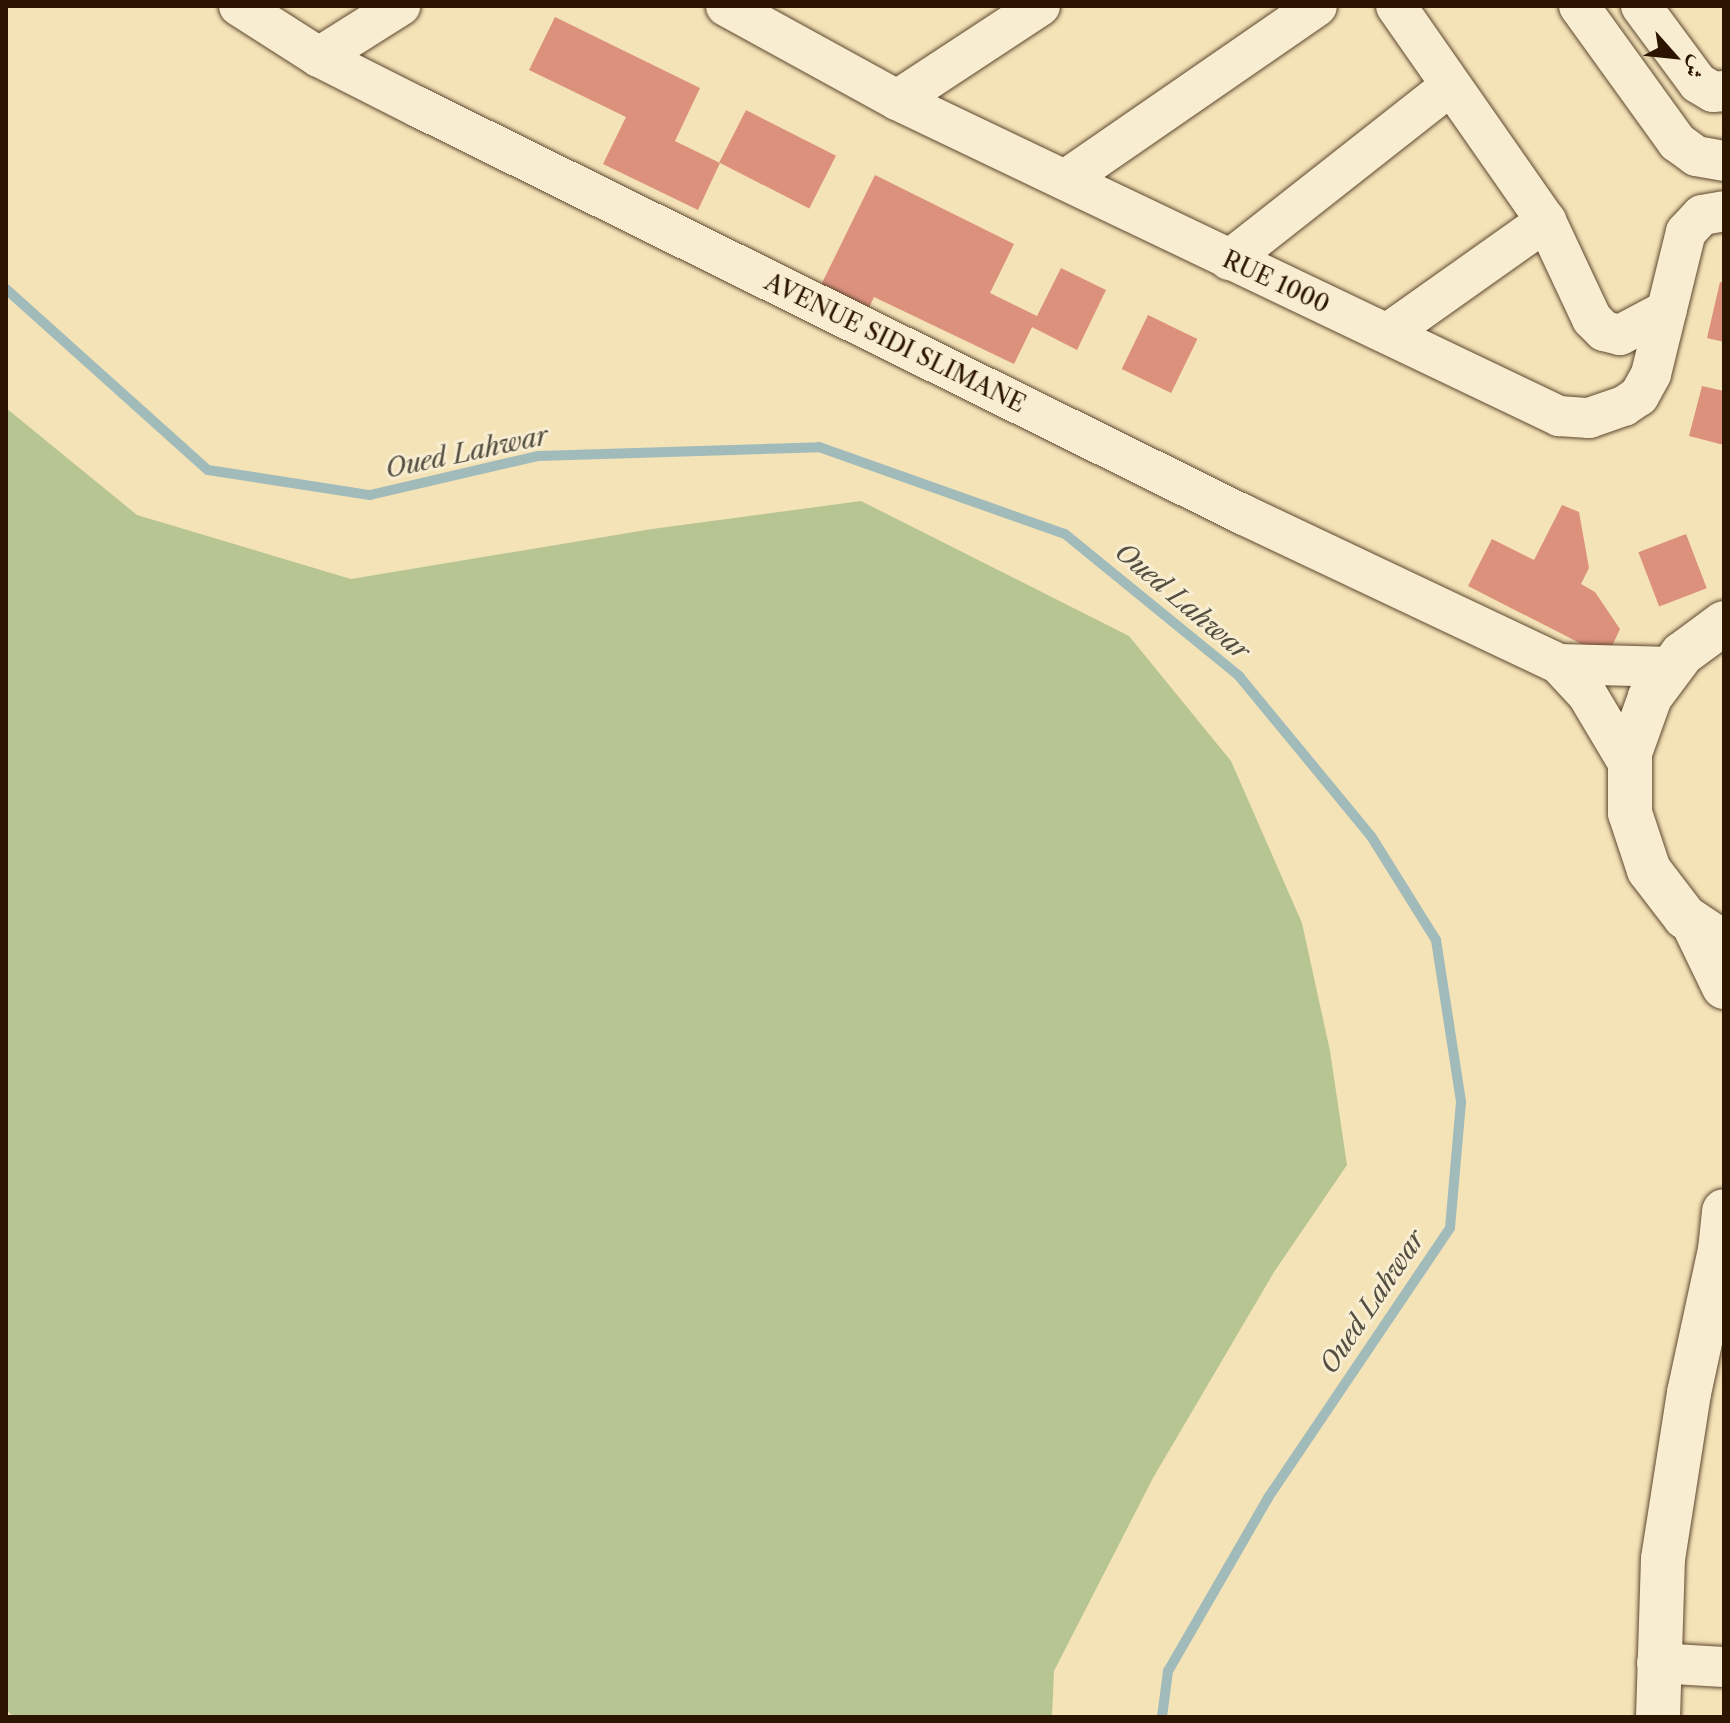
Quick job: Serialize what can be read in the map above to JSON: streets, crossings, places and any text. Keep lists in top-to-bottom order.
{
  "streets": {
    "street": ["RUE 1000", "AVENUE SIDI SLIMANE"]
  },
  "water": ["Oued Lahwar"],
  "north": "bottom right"
}
